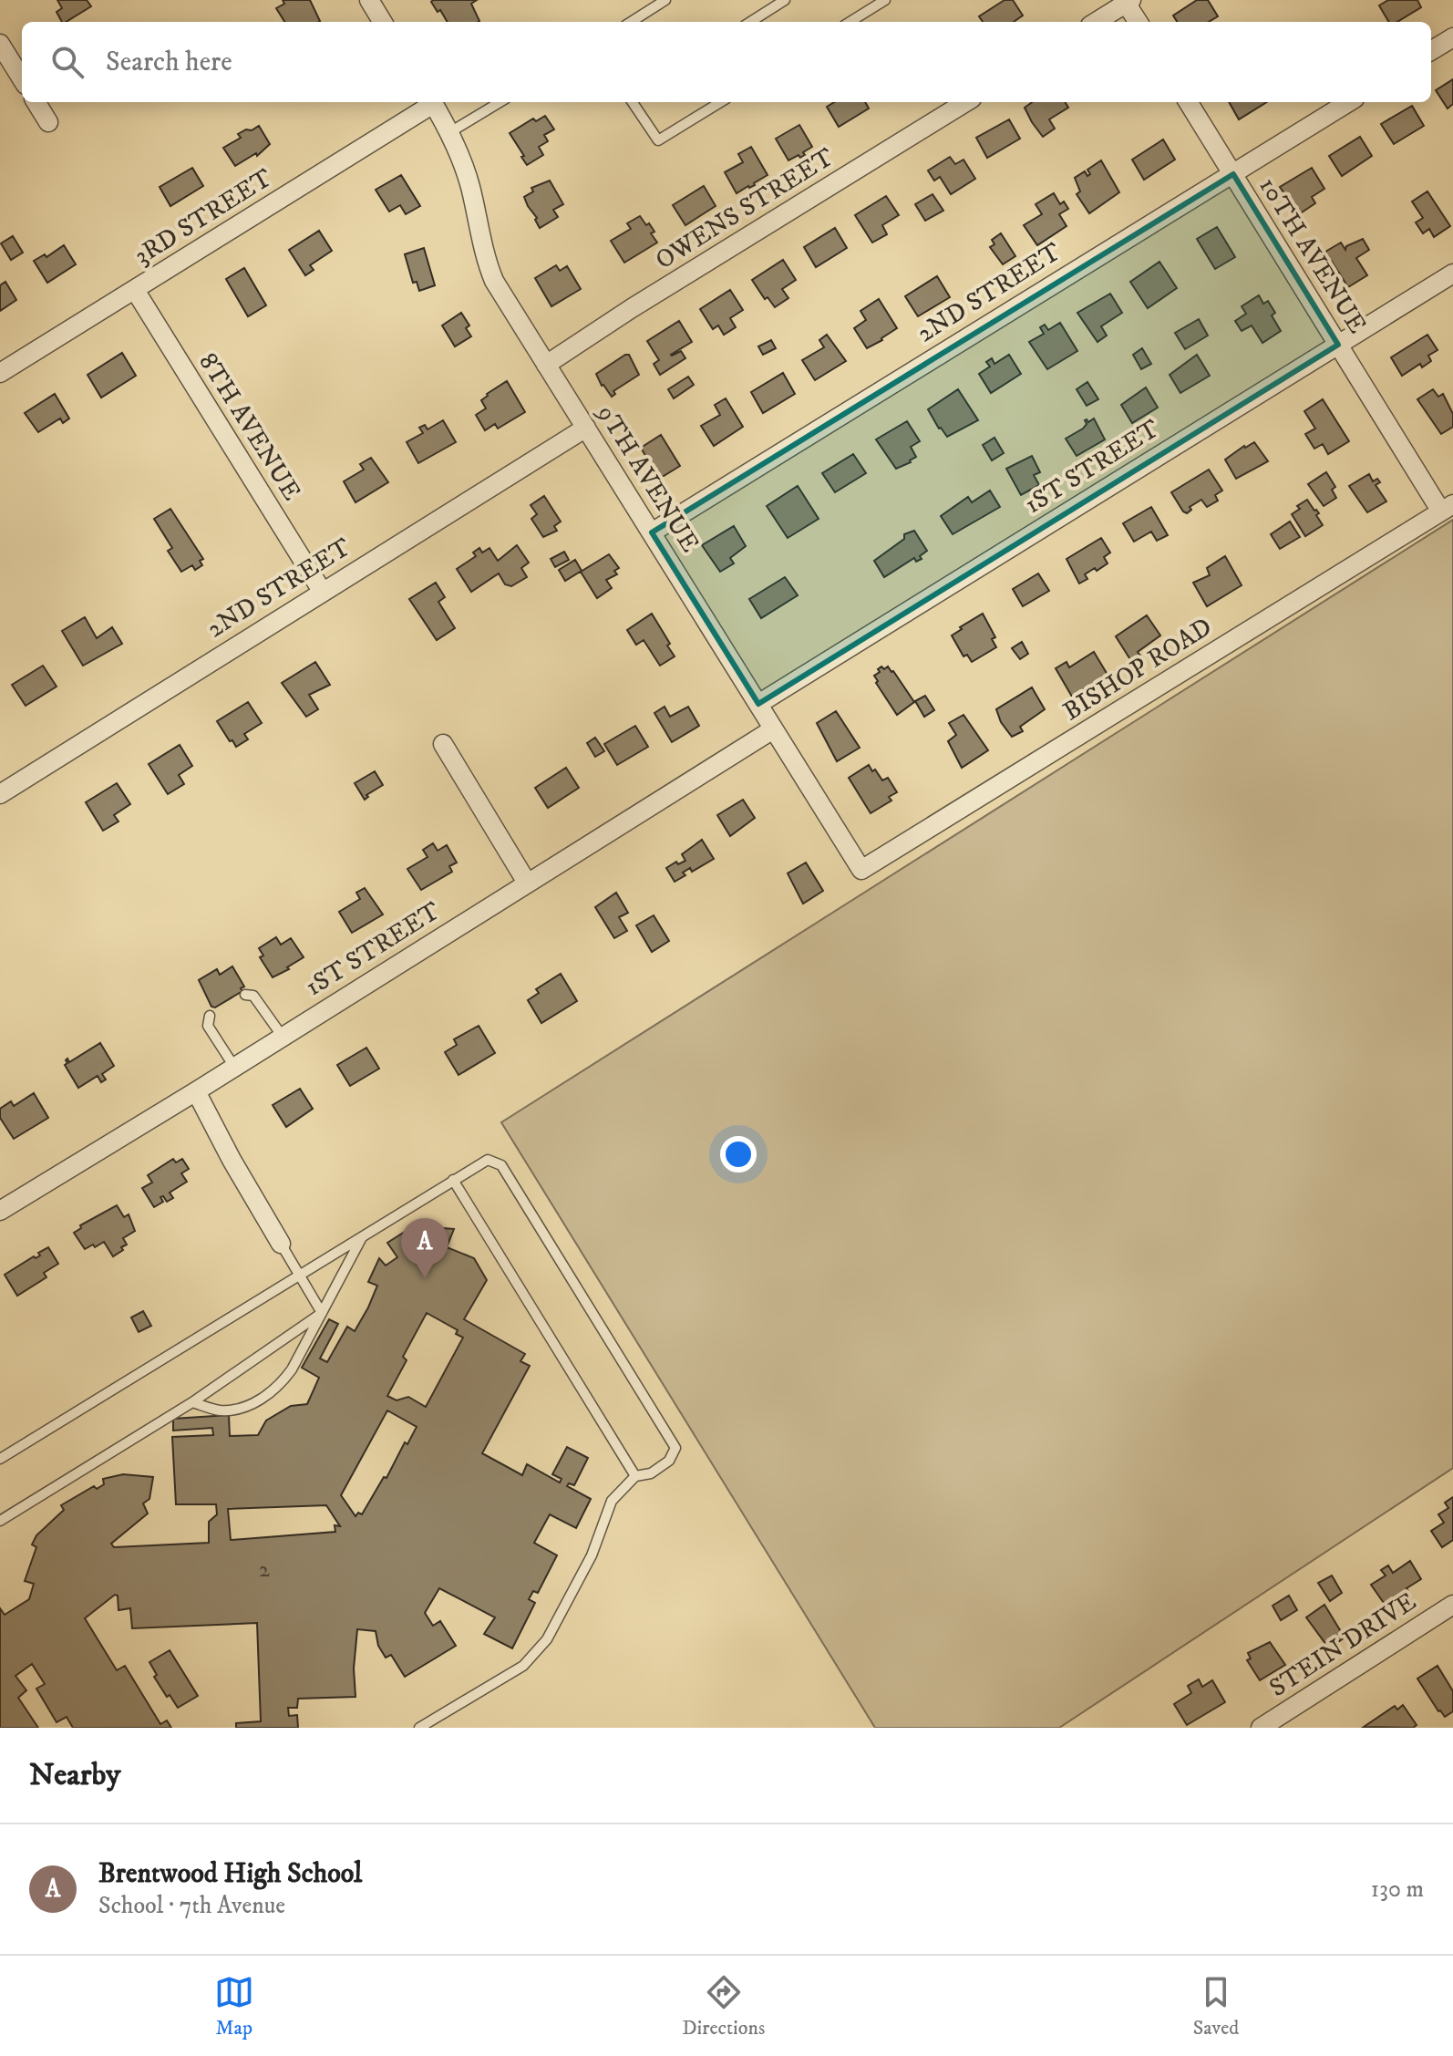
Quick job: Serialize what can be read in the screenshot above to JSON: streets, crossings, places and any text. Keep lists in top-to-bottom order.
{
  "streets": {
    "street": [
      "OWENS STREET",
      "3RD STREET",
      "10TH AVENUE",
      "2ND STREET",
      "8TH AVENUE",
      "1ST STREET",
      "9TH AVENUE",
      "BISHOP ROAD",
      "STEIN DRIVE"
    ]
  },
  "crossings": [
    ["OWENS STREET", "9TH AVENUE"],
    ["3RD STREET", "8TH AVENUE"],
    ["10TH AVENUE", "2ND STREET"],
    ["10TH AVENUE", "1ST STREET"],
    ["10TH AVENUE", "BISHOP ROAD"],
    ["2ND STREET", "8TH AVENUE"],
    ["2ND STREET", "9TH AVENUE"],
    ["1ST STREET", "9TH AVENUE"],
    ["9TH AVENUE", "BISHOP ROAD"]
  ],
  "house_numbers": ["2"],
  "page": {
    "search": "Search here",
    "pins": "A",
    "heading": "Nearby",
    "list": [
      {
        "mark": "A",
        "name": "Brentwood High School",
        "note": "School · 7th Avenue",
        "value": "130 m"
      }
    ],
    "nav": ["Map", "Directions", "Saved"]
  }
}
